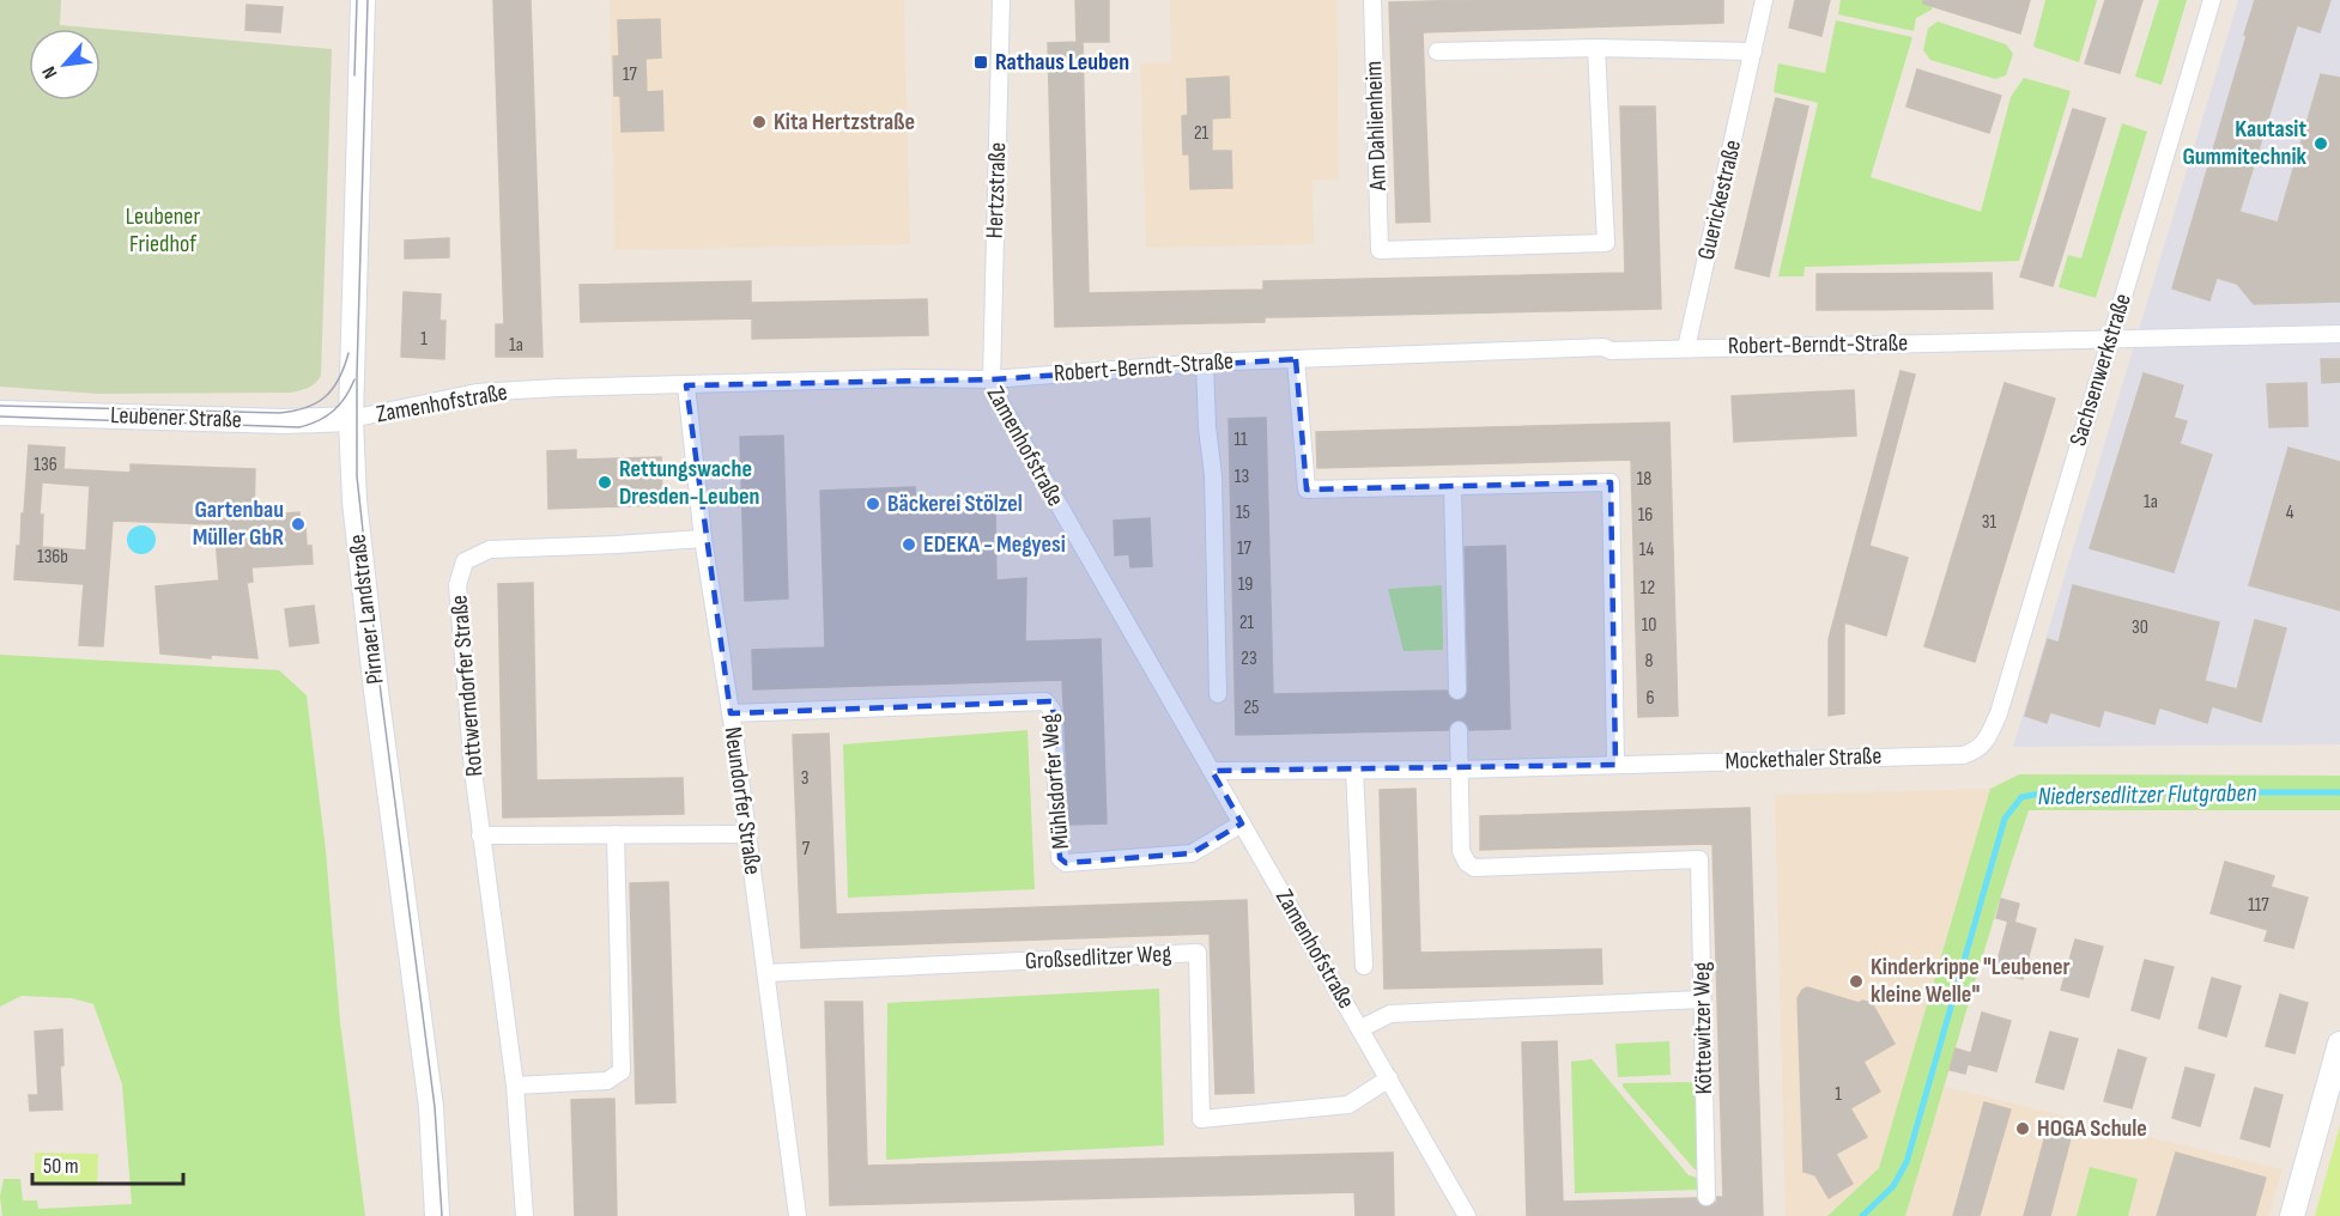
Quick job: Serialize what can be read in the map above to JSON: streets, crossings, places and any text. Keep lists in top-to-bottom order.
{
  "streets": {
    "street": [
      "Am Dahlienheim",
      "Hertzstraße",
      "Guerickestraße",
      "Robert-Berndt-Straße",
      "Sachsenwerkstraße",
      "Zamenhofstraße",
      "Leubener Straße",
      "Pirnaer Landstraße",
      "Rottwerndorfer Straße",
      "Mockethaler Straße",
      "Mühlsdorfer Weg",
      "Neundorfer Straße",
      "Großsedlitzer Weg",
      "Köttewitzer Weg"
    ]
  },
  "crossings": [
    ["Hertzstraße", "Robert-Berndt-Straße"],
    ["Hertzstraße", "Zamenhofstraße"],
    ["Guerickestraße", "Robert-Berndt-Straße"],
    ["Robert-Berndt-Straße", "Sachsenwerkstraße"],
    ["Robert-Berndt-Straße", "Zamenhofstraße"],
    ["Sachsenwerkstraße", "Mockethaler Straße"],
    ["Zamenhofstraße", "Leubener Straße"],
    ["Zamenhofstraße", "Pirnaer Landstraße"],
    ["Zamenhofstraße", "Mockethaler Straße"],
    ["Zamenhofstraße", "Mühlsdorfer Weg"],
    ["Zamenhofstraße", "Neundorfer Straße"],
    ["Zamenhofstraße", "Großsedlitzer Weg"],
    ["Zamenhofstraße", "Köttewitzer Weg"],
    ["Leubener Straße", "Pirnaer Landstraße"],
    ["Rottwerndorfer Straße", "Neundorfer Straße"],
    ["Mockethaler Straße", "Köttewitzer Weg"],
    ["Mühlsdorfer Weg", "Neundorfer Straße"],
    ["Neundorfer Straße", "Großsedlitzer Weg"]
  ],
  "water": ["Niedersedlitzer Flutgraben"],
  "parks": ["Leubener Friedhof"],
  "places": {
    "transit": ["Rathaus Leuben"],
    "other": [
      "Kita Hertzstraße",
      "Kautasit Gummitechnik",
      "Rettungswache Dresden-Leuben",
      "Bäckerei Stölzel",
      "Gartenbau Müller GbR",
      "EDEKA - Megyesi",
      "Kinderkrippe \"Leubener kleine Welle\"",
      "HOGA Schule"
    ]
  },
  "house_numbers": [
    "17",
    "21",
    "1",
    "1a",
    "11",
    "136",
    "13",
    "18",
    "1a",
    "15",
    "4",
    "16",
    "31",
    "17",
    "14",
    "136b",
    "19",
    "12",
    "21",
    "10",
    "30",
    "23",
    "8",
    "6",
    "25",
    "3",
    "7",
    "117",
    "1"
  ],
  "scale_bar": "50 m",
  "north": "bottom left"
}
